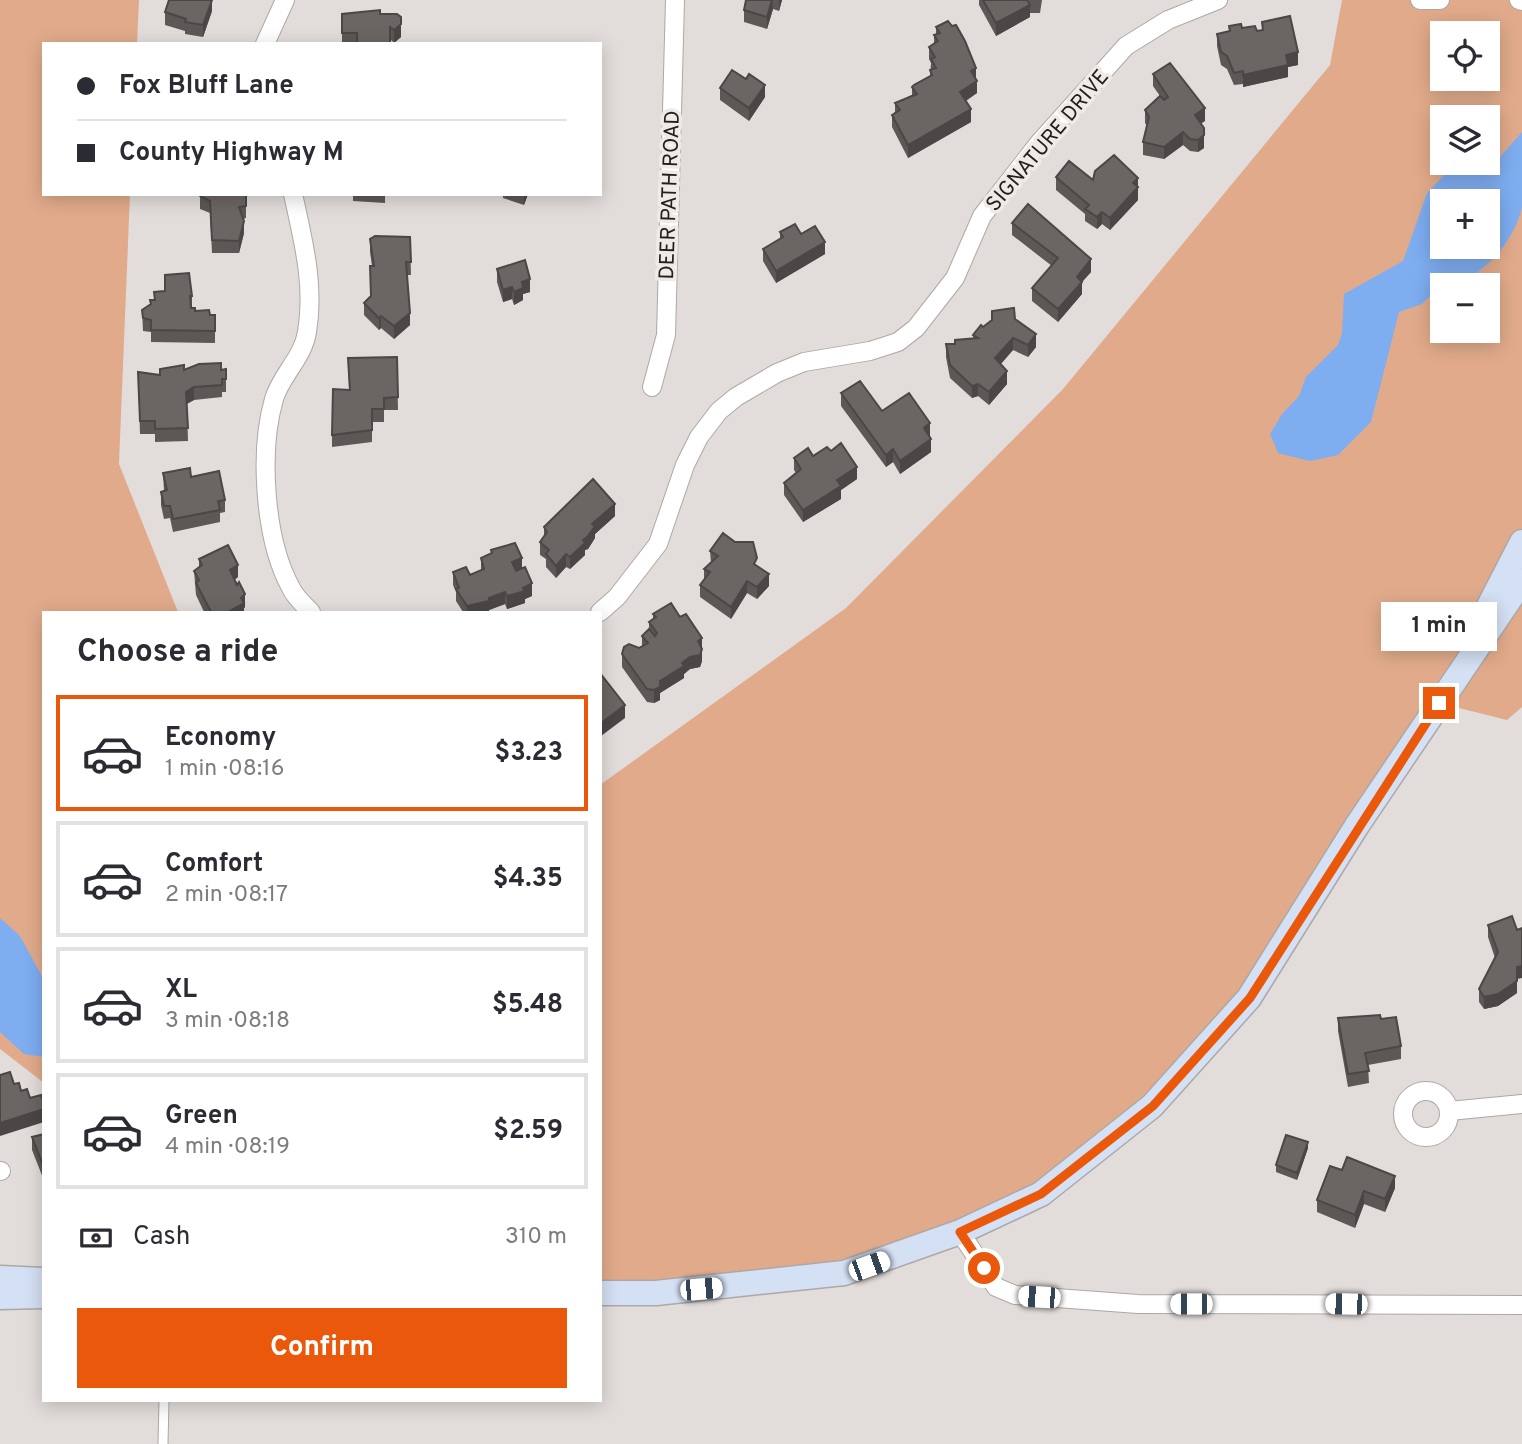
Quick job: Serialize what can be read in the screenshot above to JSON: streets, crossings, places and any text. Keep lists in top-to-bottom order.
{
  "streets": {
    "street": ["SIGNATURE DRIVE", "DEER PATH ROAD"]
  },
  "page": {
    "map_buttons": ["+", "−"],
    "banner": ["Fox Bluff Lane", "County Highway M"],
    "bubble": "1 min",
    "heading": "Choose a ride",
    "list": [
      {
        "name": "Economy",
        "note": "1 min · 08:16",
        "value": "$3.23"
      },
      {
        "name": "Comfort",
        "note": "2 min · 08:17",
        "value": "$4.35"
      },
      {
        "name": "XL",
        "note": "3 min · 08:18",
        "value": "$5.48"
      },
      {
        "name": "Green",
        "note": "4 min · 08:19",
        "value": "$2.59"
      }
    ],
    "pay": ["Cash", "310 m"],
    "buttons": "Confirm"
  }
}
